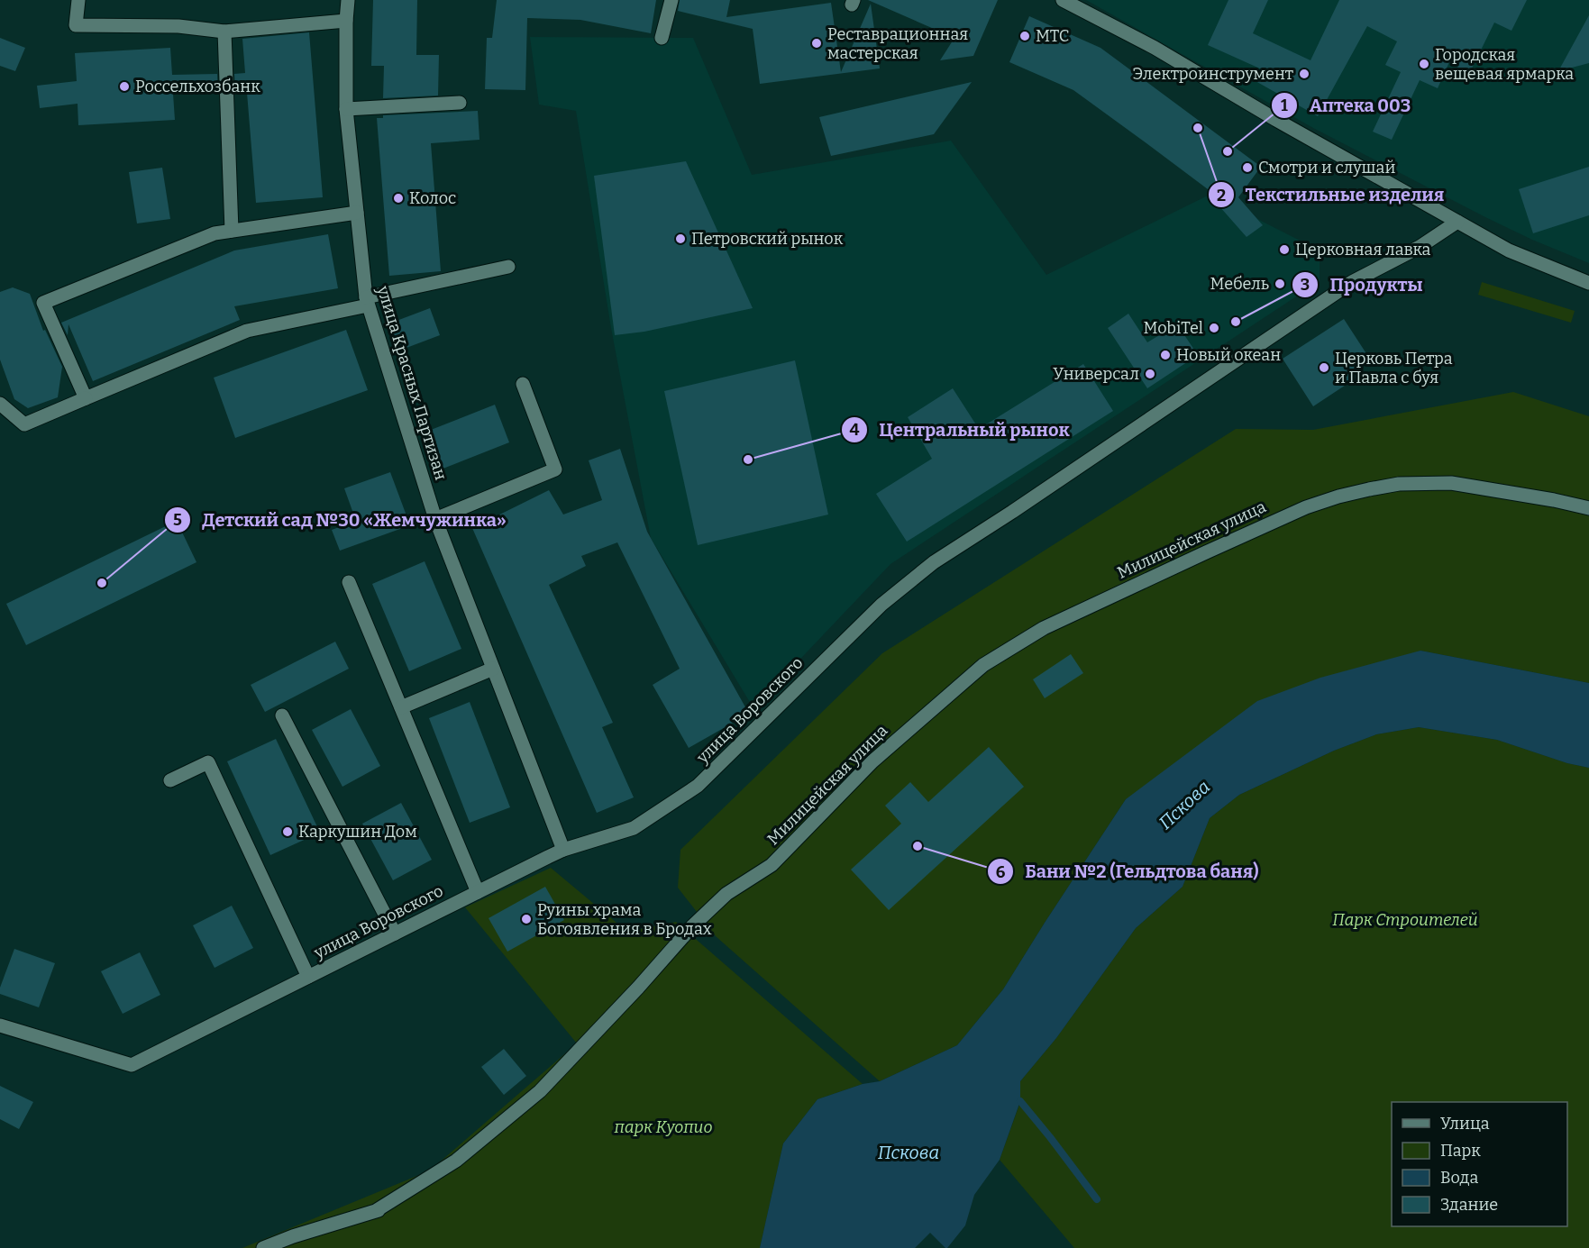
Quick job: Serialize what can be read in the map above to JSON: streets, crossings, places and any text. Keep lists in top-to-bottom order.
{
  "streets": {
    "street": ["улица Красных Партизан", "Милицейская улица", "улица Воровского"]
  },
  "crossings": [
    ["улица Красных Партизан", "улица Воровского"]
  ],
  "water": ["Пскова"],
  "parks": ["Парк Строителей", "парк Куопио"],
  "places": [
    "МТС",
    "Реставрационная мастерская",
    "Городская вещевая ярмарка",
    "Электроинструмент",
    "Россельхозбанк",
    "Текстильные изделия",
    "Аптека 003",
    "Смотри и слушай",
    "Колос",
    "Петровский рынок",
    "Церковная лавка",
    "Мебель",
    "Продукты",
    "MobiTel",
    "Новый океан",
    "Церковь Петра и Павла с буя",
    "Универсал",
    "Центральный рынок",
    "Детский сад №30 «Жемчужинка»",
    "Каркушин Дом",
    "Бани №2 (Гельдтова баня)",
    "Руины храма Богоявления в Бродах"
  ],
  "legend": [
    "Улица",
    "Парк",
    "Вода",
    "Здание"
  ]
}
